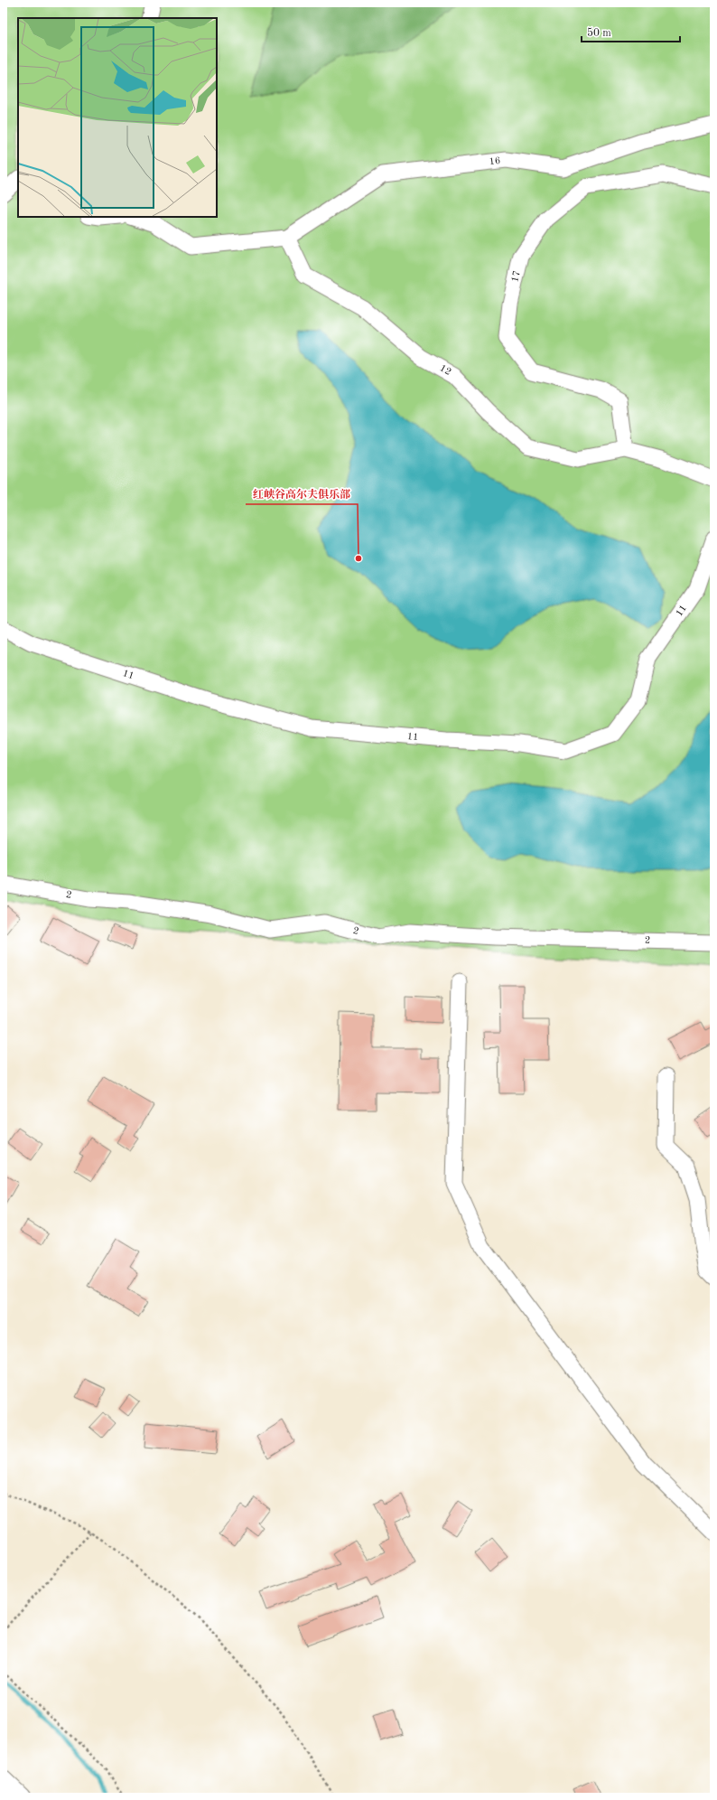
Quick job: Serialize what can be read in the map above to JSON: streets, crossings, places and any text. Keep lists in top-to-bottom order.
{
  "streets": {
    "street": [
      "16",
      "17",
      "12",
      "11",
      "2"
    ]
  },
  "crossings": [
    ["16", "12"],
    ["17", "12"]
  ],
  "places": ["红峡谷高尔夫俱乐部"],
  "scale_bar": "50 m"
}
